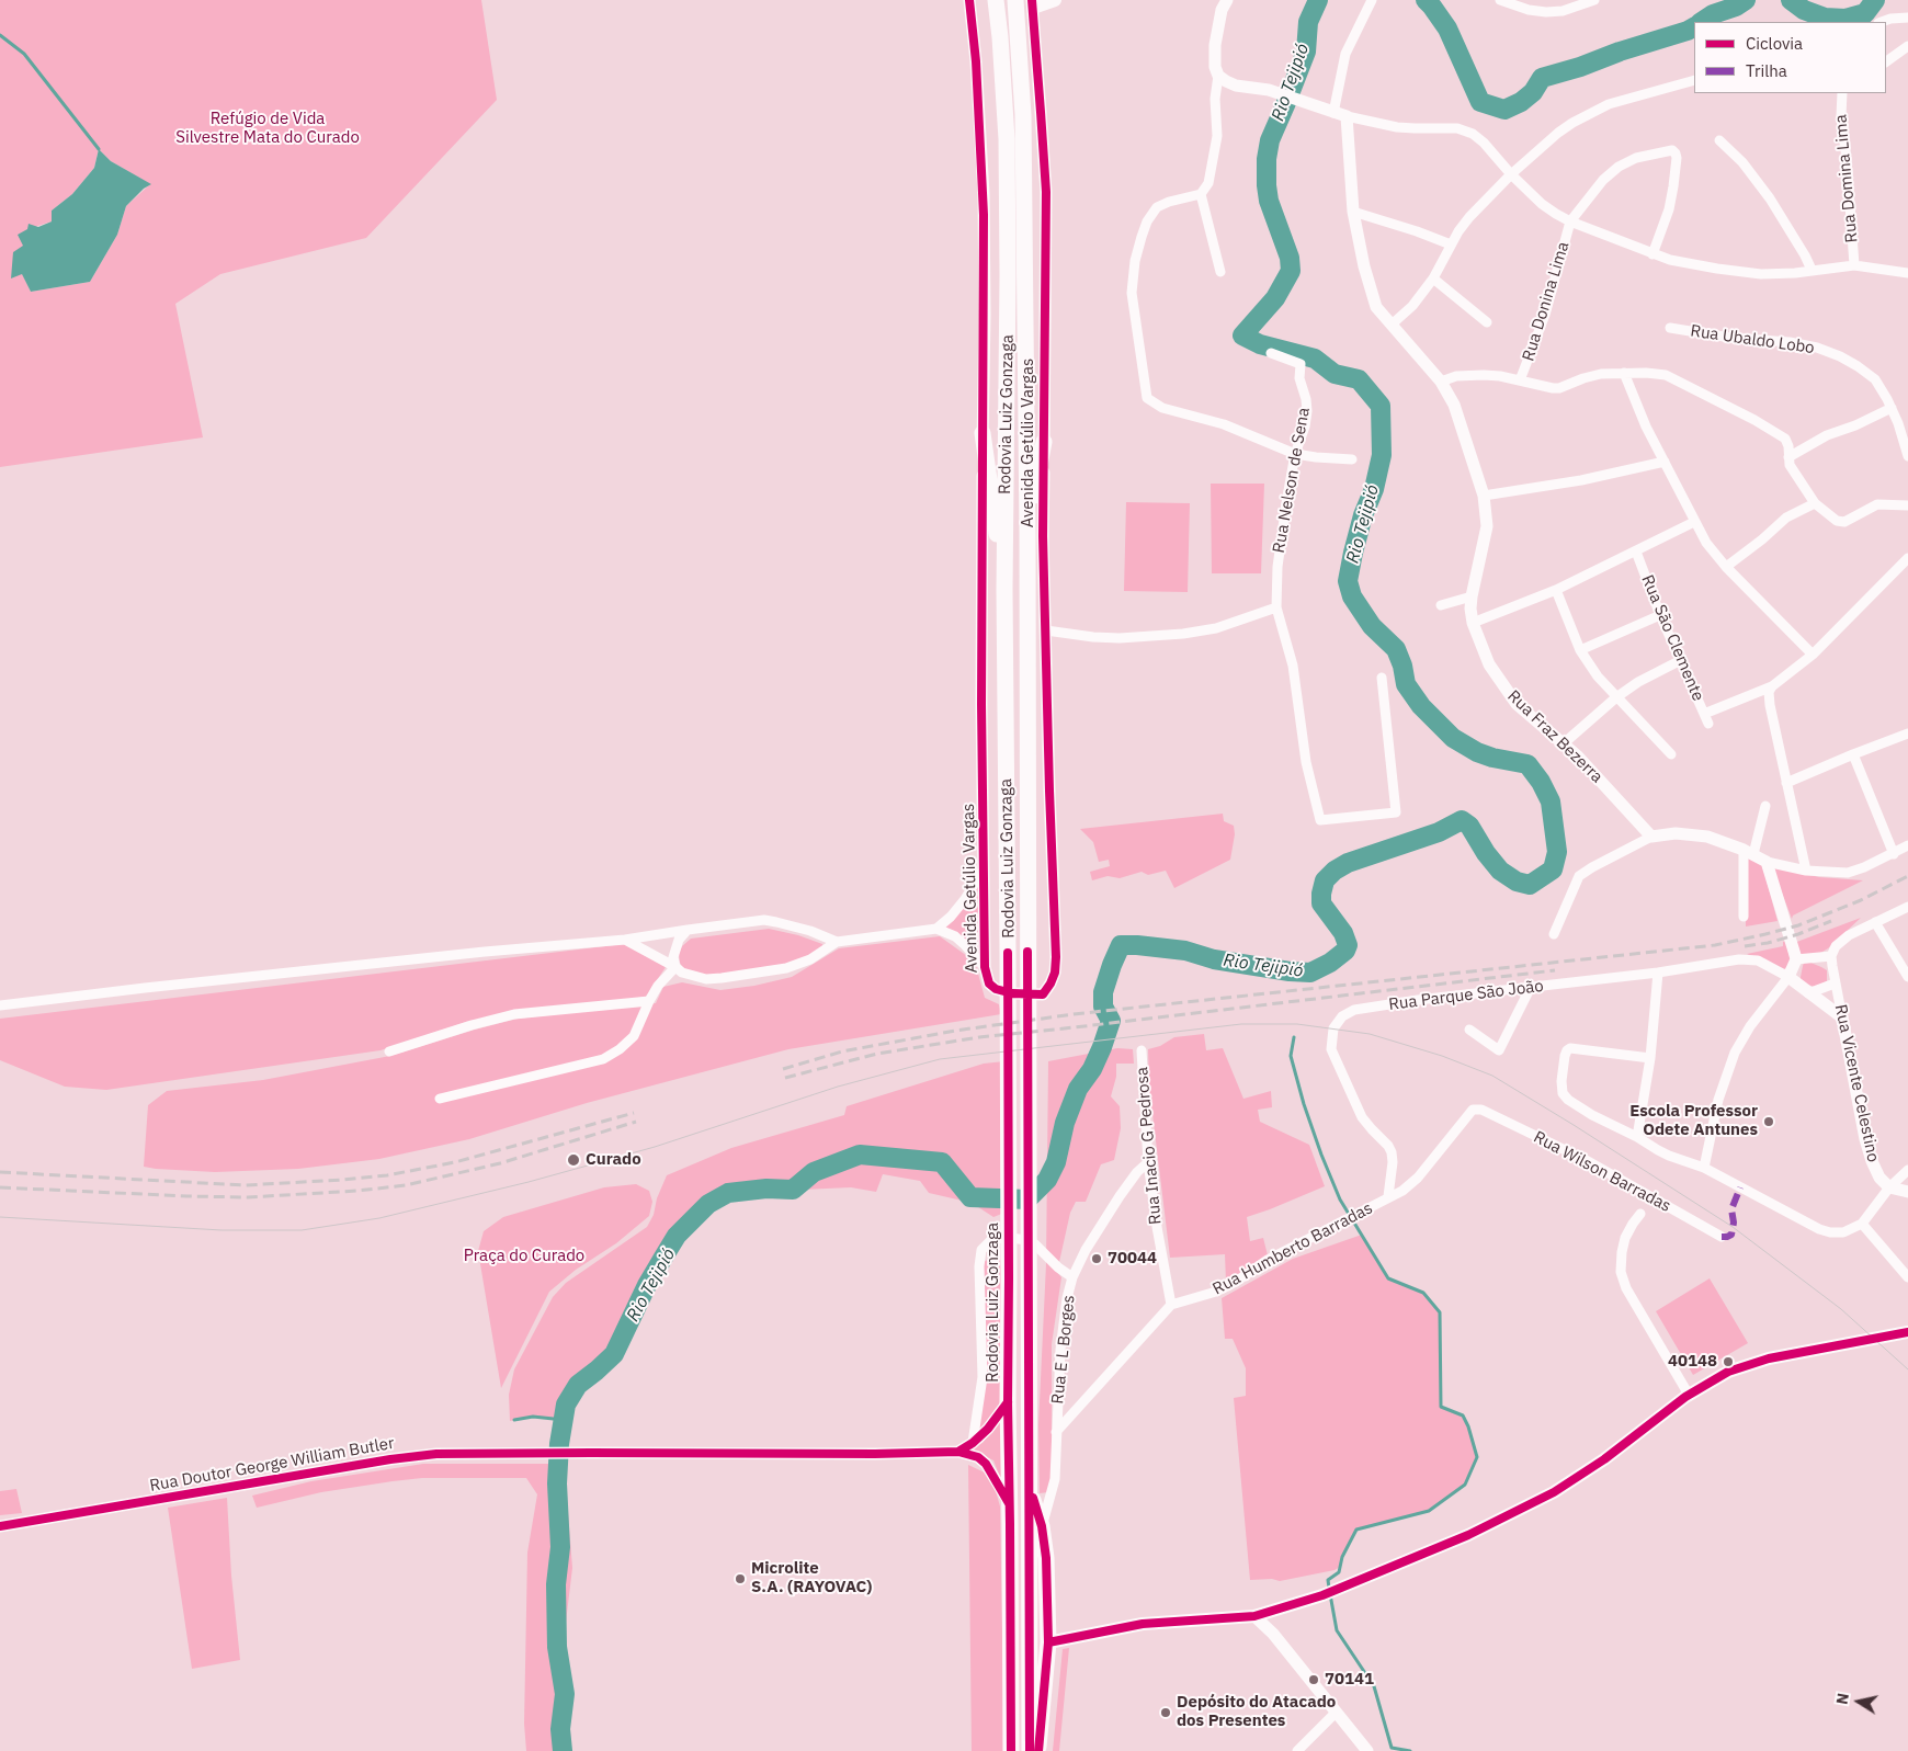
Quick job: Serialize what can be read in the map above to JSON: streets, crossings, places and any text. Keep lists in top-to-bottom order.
{
  "streets": {
    "highway": ["Rodovia Luiz Gonzaga"],
    "street": [
      "Rua Domina Lima",
      "Rua Donina Lima",
      "Rua Ubaldo Lobo",
      "Avenida Getúlio Vargas",
      "Rua Nelson de Sena",
      "Rua São Clemente",
      "Rua Fraz Bezerra",
      "Rua Parque São João",
      "Rua Vicente Celestino",
      "Rua Inacio G Pedrosa",
      "Rua Wilson Barradas",
      "Rua Humberto Barradas",
      "Rua E L Borges",
      "Rua Doutor George William Butler"
    ]
  },
  "crossings": [
    ["Rua Parque São João", "Rua Humberto Barradas"],
    ["Rua Inacio G Pedrosa", "Rua Humberto Barradas"],
    ["Rua Inacio G Pedrosa", "Rua E L Borges"],
    ["Rua Wilson Barradas", "Rua Humberto Barradas"]
  ],
  "water": ["Rio Tejipió"],
  "parks": ["Refúgio de Vida Silvestre Mata do Curado", "Praça do Curado"],
  "places": [
    "Escola Professor Odete Antunes",
    "Curado",
    "70044",
    "40148",
    "Microlite S.A. (RAYOVAC)",
    "70141",
    "Depósito do Atacado dos Presentes"
  ],
  "legend": ["Ciclovia", "Trilha"],
  "north": "left"
}
